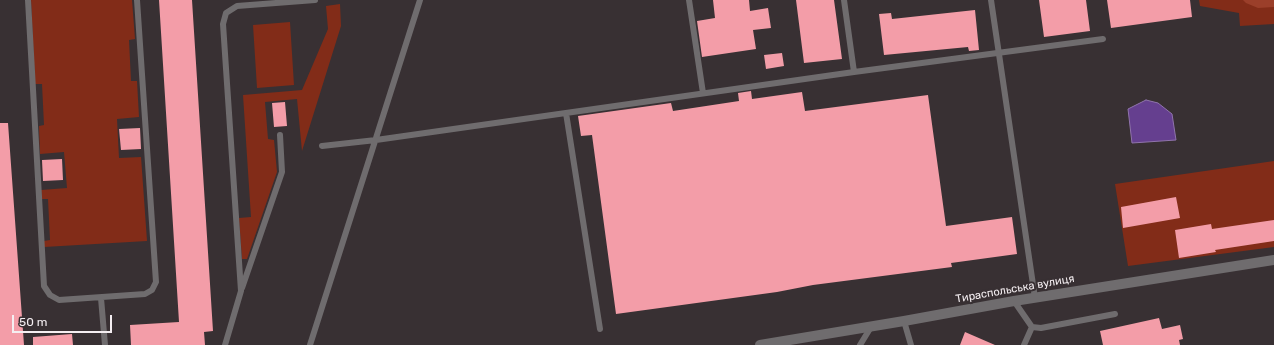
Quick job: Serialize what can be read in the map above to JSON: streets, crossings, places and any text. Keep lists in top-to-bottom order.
{
  "streets": {
    "street": ["Тираспольська вулиця"]
  },
  "scale_bar": "50 m"
}
